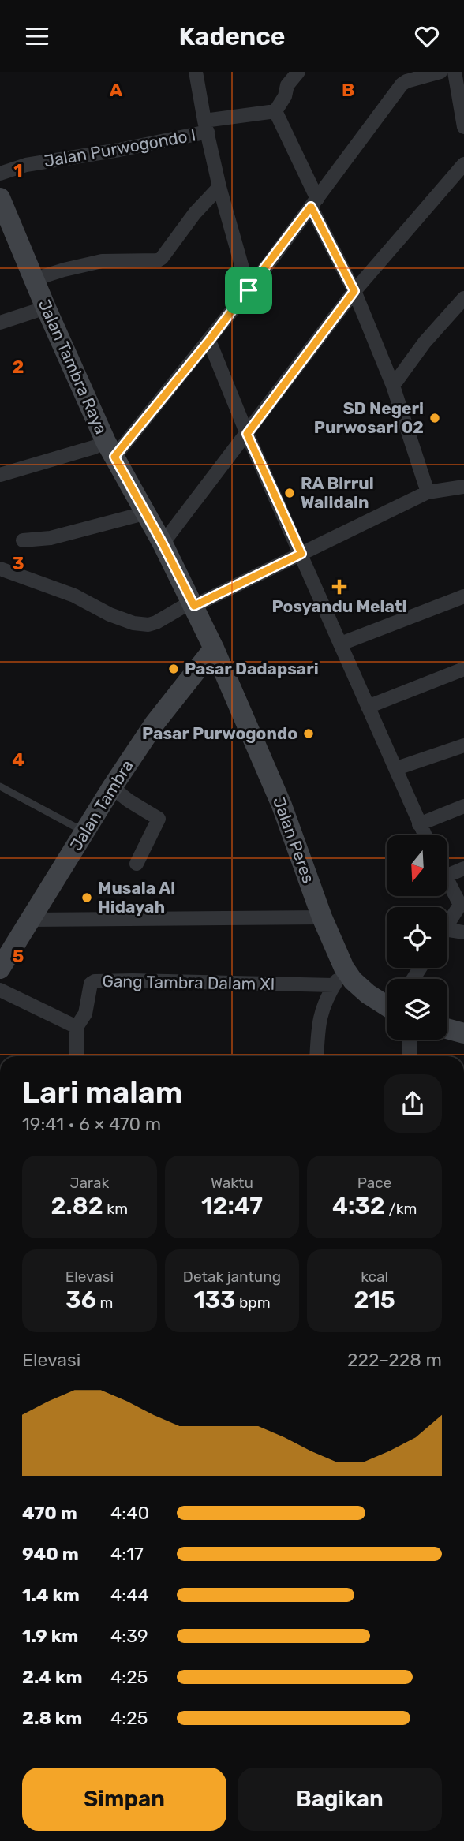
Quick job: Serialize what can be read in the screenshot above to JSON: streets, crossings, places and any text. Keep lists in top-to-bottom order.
{
  "streets": {
    "street": [
      "Jalan Purwogondo I",
      "Jalan Tambra Raya",
      "Jalan Tambra",
      "Jalan Peres",
      "Gang Tambra Dalam XI"
    ]
  },
  "crossings": [
    ["Jalan Tambra Raya", "Jalan Tambra"],
    ["Jalan Tambra Raya", "Jalan Peres"],
    ["Jalan Tambra", "Jalan Peres"],
    ["Jalan Peres", "Gang Tambra Dalam XI"]
  ],
  "places": {
    "other": [
      "SD Negeri Purwosari 02",
      "RA Birrul Walidain",
      "Pasar Dadapsari",
      "Pasar Purwogondo",
      "Musala Al Hidayah"
    ],
    "health": ["Posyandu Melati"]
  },
  "north": "bottom",
  "page": {
    "header": "Kadence",
    "heading": ["Lari malam", "19:41 · 6 × 470 m"],
    "stats": [
      ["Jarak", "2.82 km"],
      ["Waktu", "12:47"],
      ["Pace", "4:32 /km"],
      ["Elevasi", "36 m"],
      ["Detak jantung", "133 bpm"],
      ["kcal", "215"]
    ],
    "chart": ["Elevasi", "222–228 m"],
    "list": [
      {
        "name": "470 m",
        "note": "4:40"
      },
      {
        "name": "940 m",
        "note": "4:17"
      },
      {
        "name": "1.4 km",
        "note": "4:44"
      },
      {
        "name": "1.9 km",
        "note": "4:39"
      },
      {
        "name": "2.4 km",
        "note": "4:25"
      },
      {
        "name": "2.8 km",
        "note": "4:25"
      }
    ],
    "buttons": ["Simpan", "Bagikan"]
  },
  "grid": {
    "columns": ["A", "B"],
    "rows": [
      "1",
      "2",
      "3",
      "4",
      "5"
    ]
  }
}
